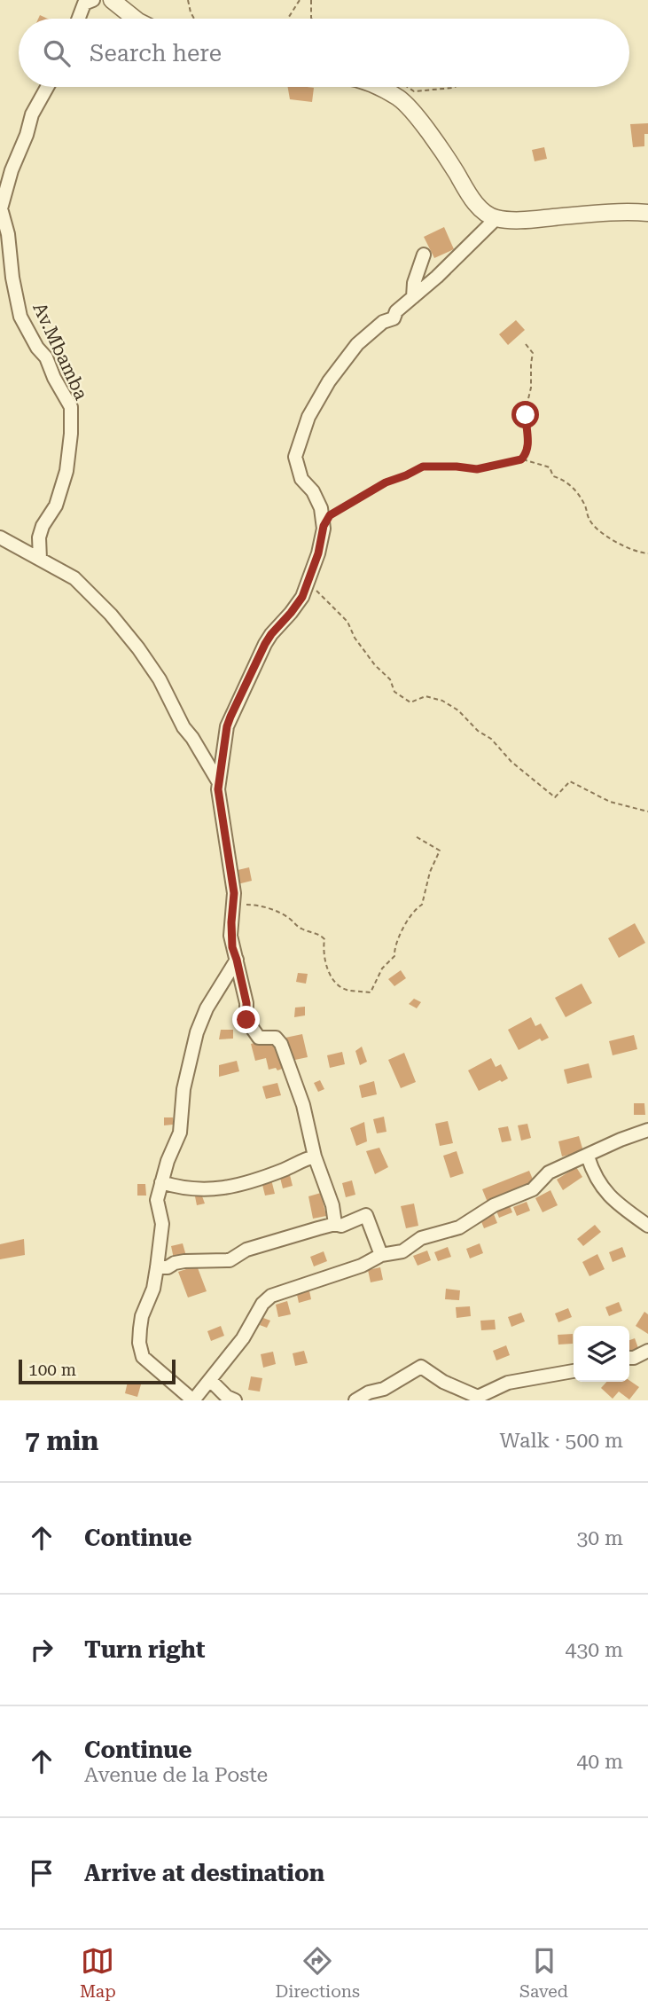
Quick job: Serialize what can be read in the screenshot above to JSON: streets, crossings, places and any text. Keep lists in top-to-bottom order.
{
  "streets": {
    "street": ["Av.Mbamba"]
  },
  "scale_bar": "100 m",
  "page": {
    "search": "Search here",
    "scale": "100 m",
    "heading": ["7 min", "Walk · 500 m"],
    "list": [
      ["Continue", "30 m"],
      ["Turn right", "430 m"],
      ["Continue", "Avenue de la Poste", "40 m"],
      "Arrive at destination"
    ],
    "nav": ["Map", "Directions", "Saved"]
  }
}
